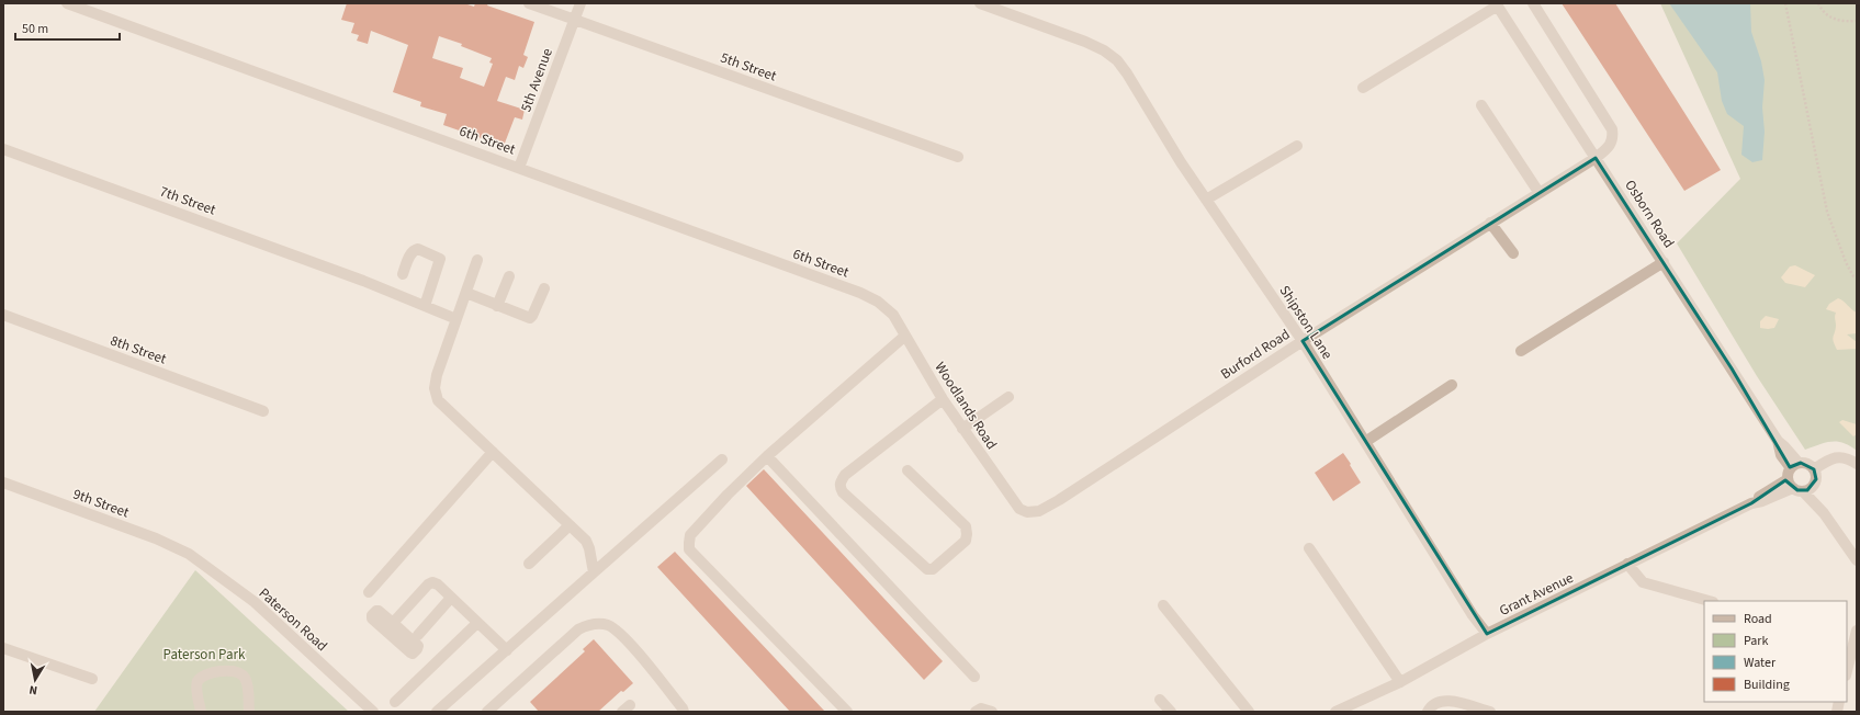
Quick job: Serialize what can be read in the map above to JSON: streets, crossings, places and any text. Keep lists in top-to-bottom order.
{
  "streets": {
    "street": [
      "5th Street",
      "5th Avenue",
      "6th Street",
      "7th Street",
      "Osborn Road",
      "Shipston Lane",
      "8th Street",
      "Burford Road",
      "Woodlands Road",
      "9th Street",
      "Grant Avenue",
      "Paterson Road"
    ]
  },
  "crossings": [
    ["5th Street", "5th Avenue"],
    ["5th Avenue", "6th Street"],
    ["6th Street", "Woodlands Road"],
    ["Osborn Road", "Burford Road"],
    ["Osborn Road", "Grant Avenue"],
    ["Shipston Lane", "Burford Road"],
    ["Shipston Lane", "Grant Avenue"],
    ["Burford Road", "Woodlands Road"],
    ["9th Street", "Paterson Road"]
  ],
  "parks": ["Paterson Park"],
  "legend": [
    "Road",
    "Park",
    "Water",
    "Building"
  ],
  "scale_bar": "50 m",
  "north": "bottom"
}
